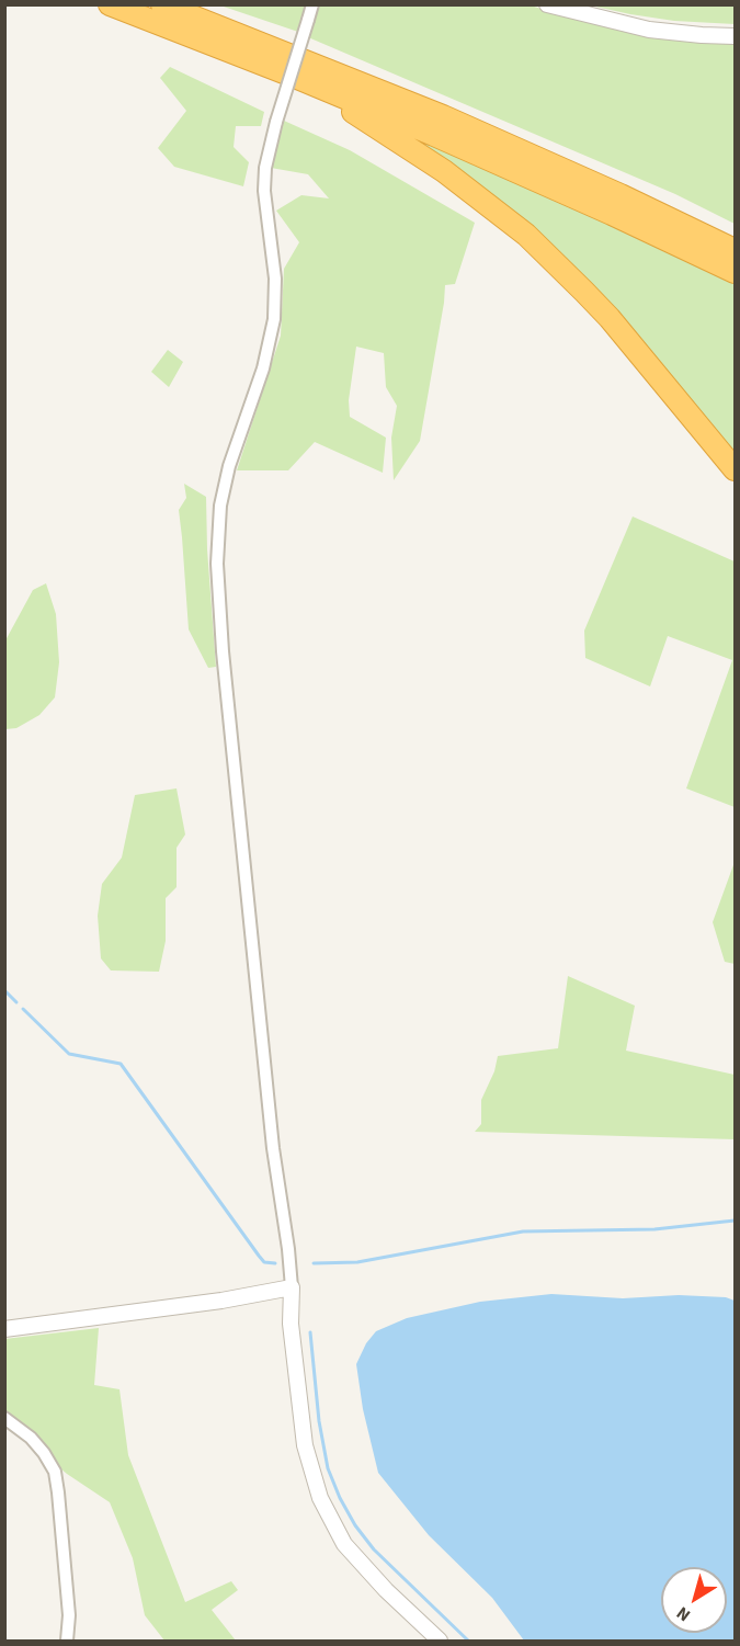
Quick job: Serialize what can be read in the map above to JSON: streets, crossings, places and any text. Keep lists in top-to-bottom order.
{
  "north": "bottom left"
}
